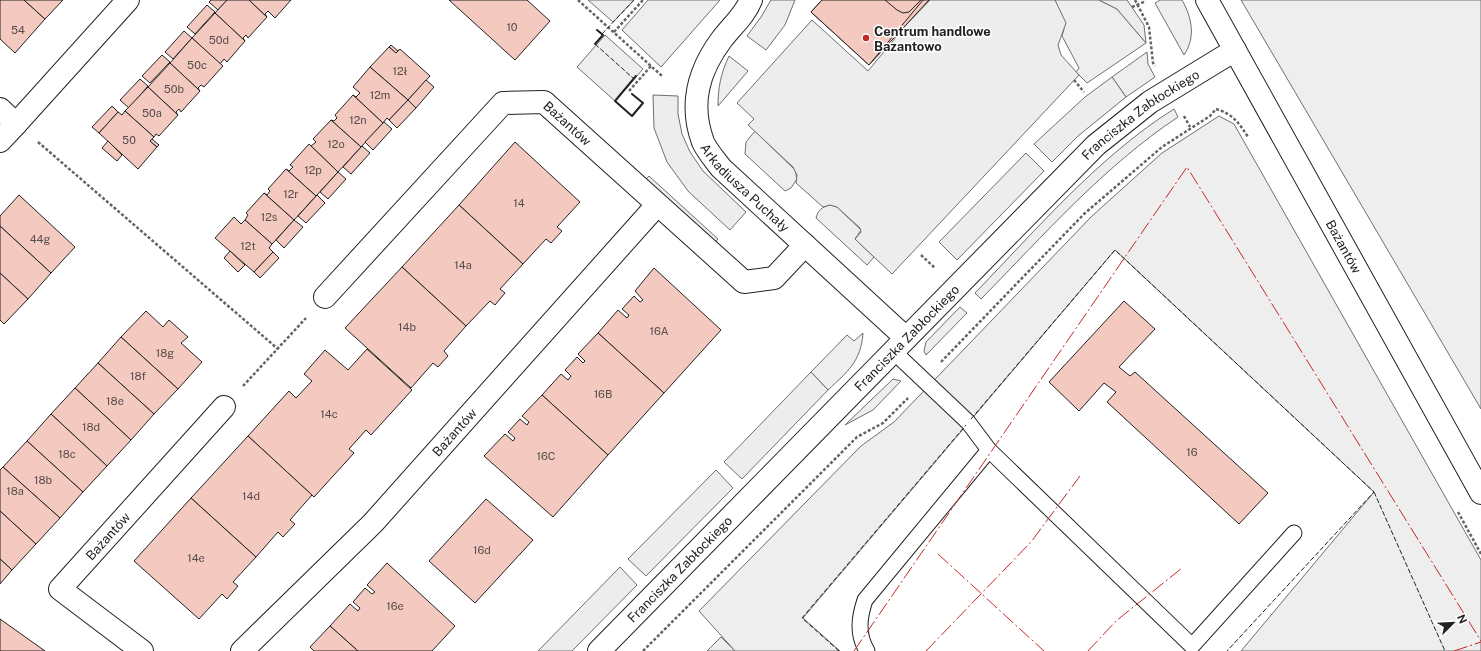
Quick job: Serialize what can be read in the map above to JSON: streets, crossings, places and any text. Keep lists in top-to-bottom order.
{
  "streets": {
    "street": ["Franciszka Zabłockiego", "Bażantów", "Arkadiusza Puchały"]
  },
  "crossings": [
    ["Franciszka Zabłockiego", "Bażantów"],
    ["Franciszka Zabłockiego", "Arkadiusza Puchały"],
    ["Bażantów", "Arkadiusza Puchały"]
  ],
  "places": ["Centrum handlowe Bazantowo"],
  "house_numbers": [
    "10",
    "54",
    "50d",
    "50c",
    "12ł",
    "50b",
    "12m",
    "50a",
    "12n",
    "50",
    "12o",
    "12p",
    "12r",
    "14",
    "12s",
    "44g",
    "12t",
    "14a",
    "14b",
    "16A",
    "18g",
    "18f",
    "16B",
    "18e",
    "14c",
    "18d",
    "16",
    "18c",
    "16C",
    "18b",
    "18a",
    "14d",
    "16d",
    "14e",
    "16e"
  ],
  "north": "top right"
}
